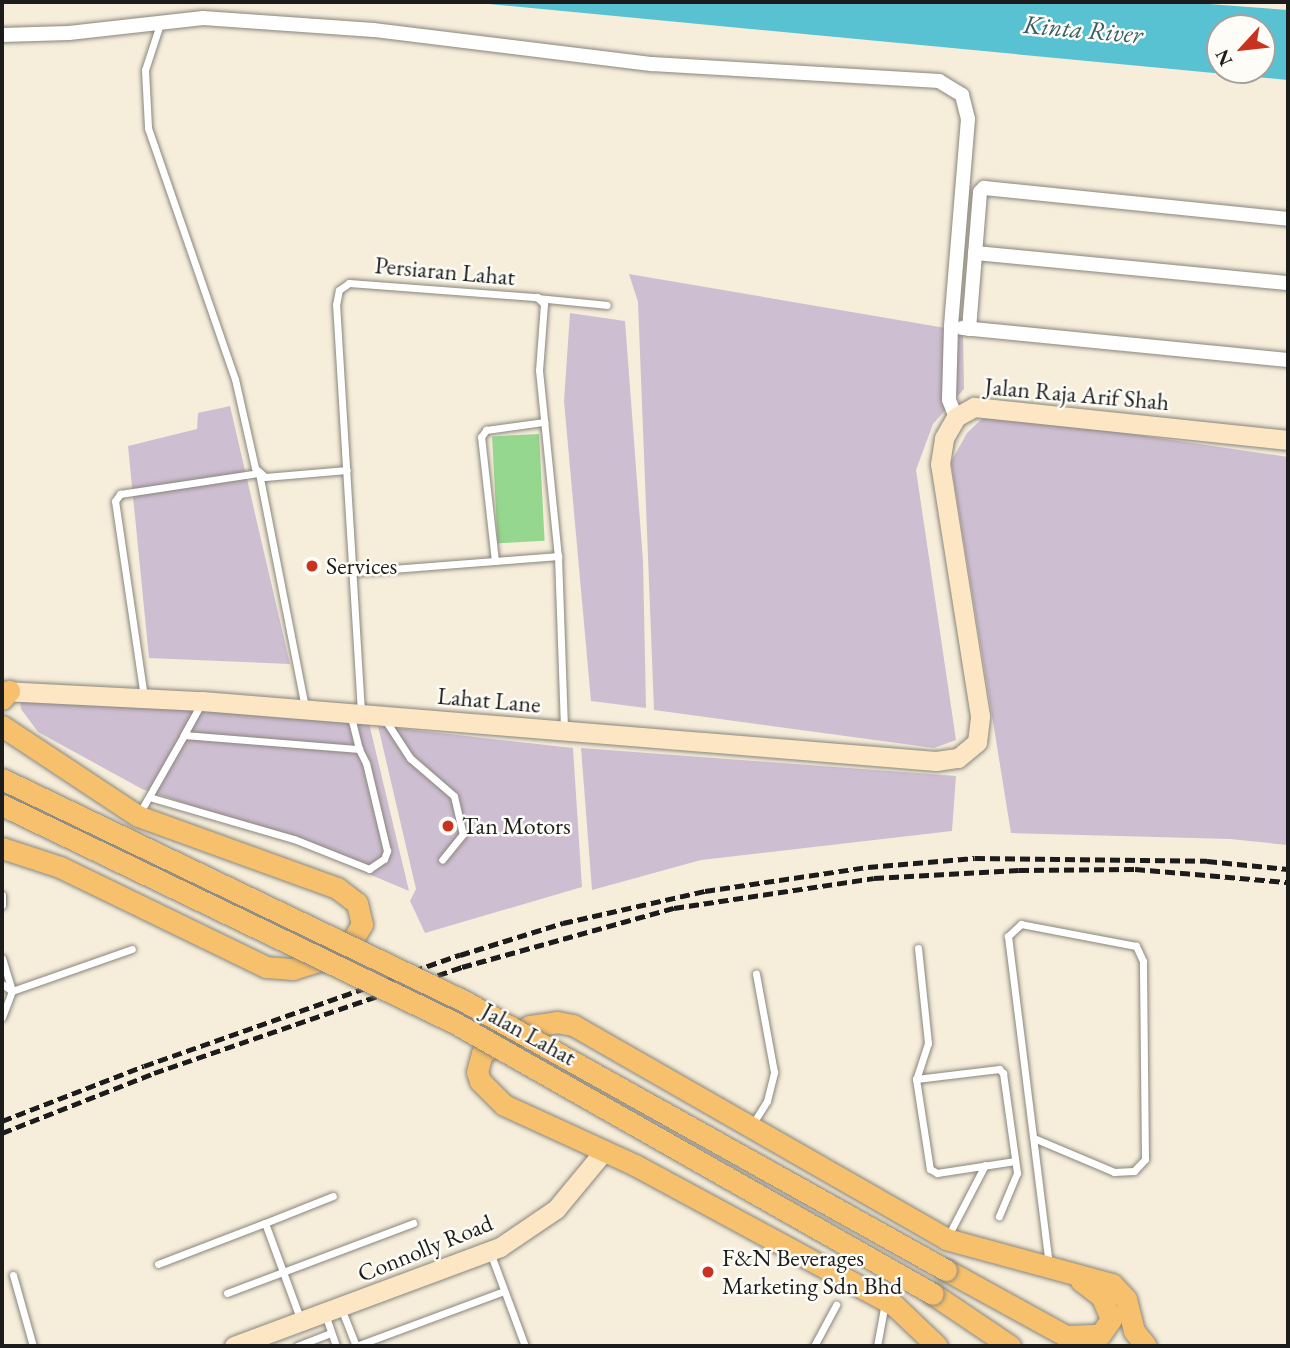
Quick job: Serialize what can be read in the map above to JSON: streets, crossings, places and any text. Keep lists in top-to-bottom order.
{
  "streets": {
    "main road": ["Jalan Lahat"],
    "street": ["Jalan Raja Arif Shah", "Lahat Lane", "Connolly Road"],
    "lane": ["Persiaran Lahat"]
  },
  "crossings": [
    ["Persiaran Lahat", "Lahat Lane"],
    ["Jalan Raja Arif Shah", "Lahat Lane"]
  ],
  "water": ["Kinta River"],
  "places": ["Services", "Tan Motors", "F&N Beverages Marketing Sdn Bhd"],
  "north": "bottom left"
}
